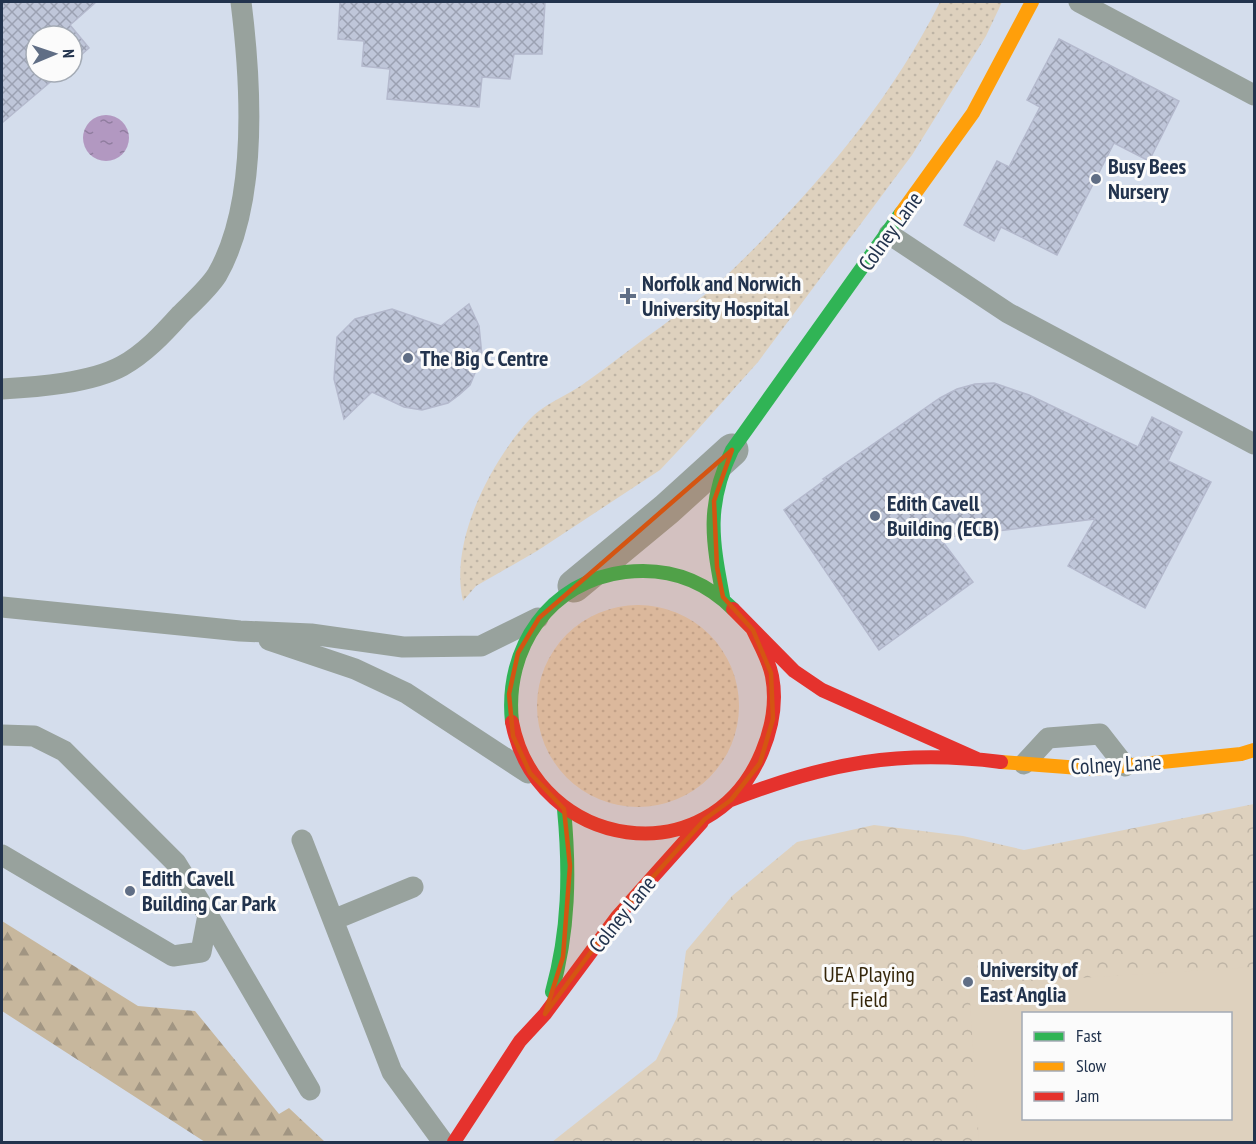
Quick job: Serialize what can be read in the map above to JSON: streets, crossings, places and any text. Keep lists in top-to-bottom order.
{
  "streets": {
    "street": ["Colney Lane"]
  },
  "parks": ["UEA Playing Field"],
  "places": {
    "other": [
      "Busy Bees Nursery",
      "The Big C Centre",
      "Edith Cavell Building (ECB)",
      "Edith Cavell Building Car Park",
      "University of East Anglia"
    ],
    "health": ["Norfolk and Norwich University Hospital"]
  },
  "legend": ["Fast", "Slow", "Jam"],
  "north": "right"
}
